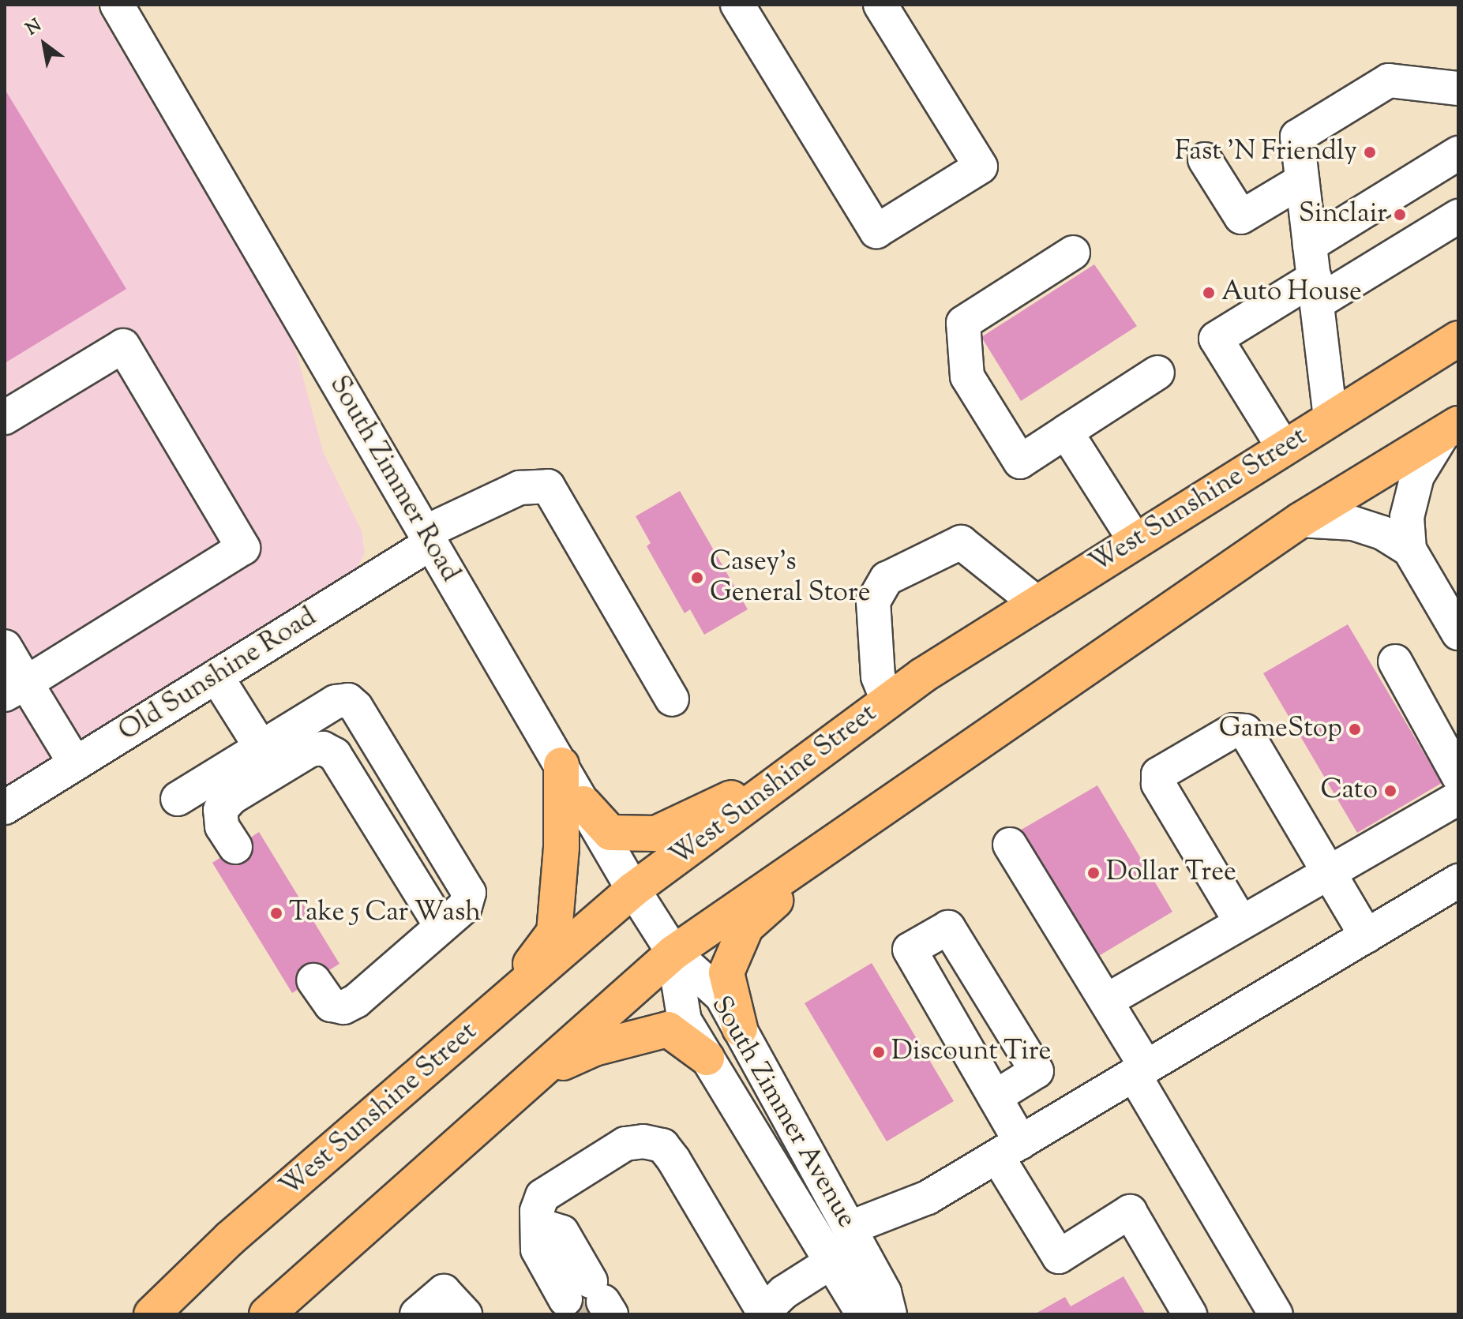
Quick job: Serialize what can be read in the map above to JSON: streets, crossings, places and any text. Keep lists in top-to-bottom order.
{
  "streets": {
    "main road": ["West Sunshine Street"],
    "street": ["South Zimmer Road", "Old Sunshine Road", "South Zimmer Avenue"]
  },
  "crossings": [
    ["South Zimmer Road", "West Sunshine Street"],
    ["South Zimmer Road", "Old Sunshine Road"],
    ["South Zimmer Road", "South Zimmer Avenue"]
  ],
  "places": [
    "Fast 'N Friendly",
    "Sinclair",
    "Auto House",
    "Casey's General Store",
    "GameStop",
    "Cato",
    "Dollar Tree",
    "Take 5 Car Wash",
    "Discount Tire"
  ],
  "north": "top left"
}
